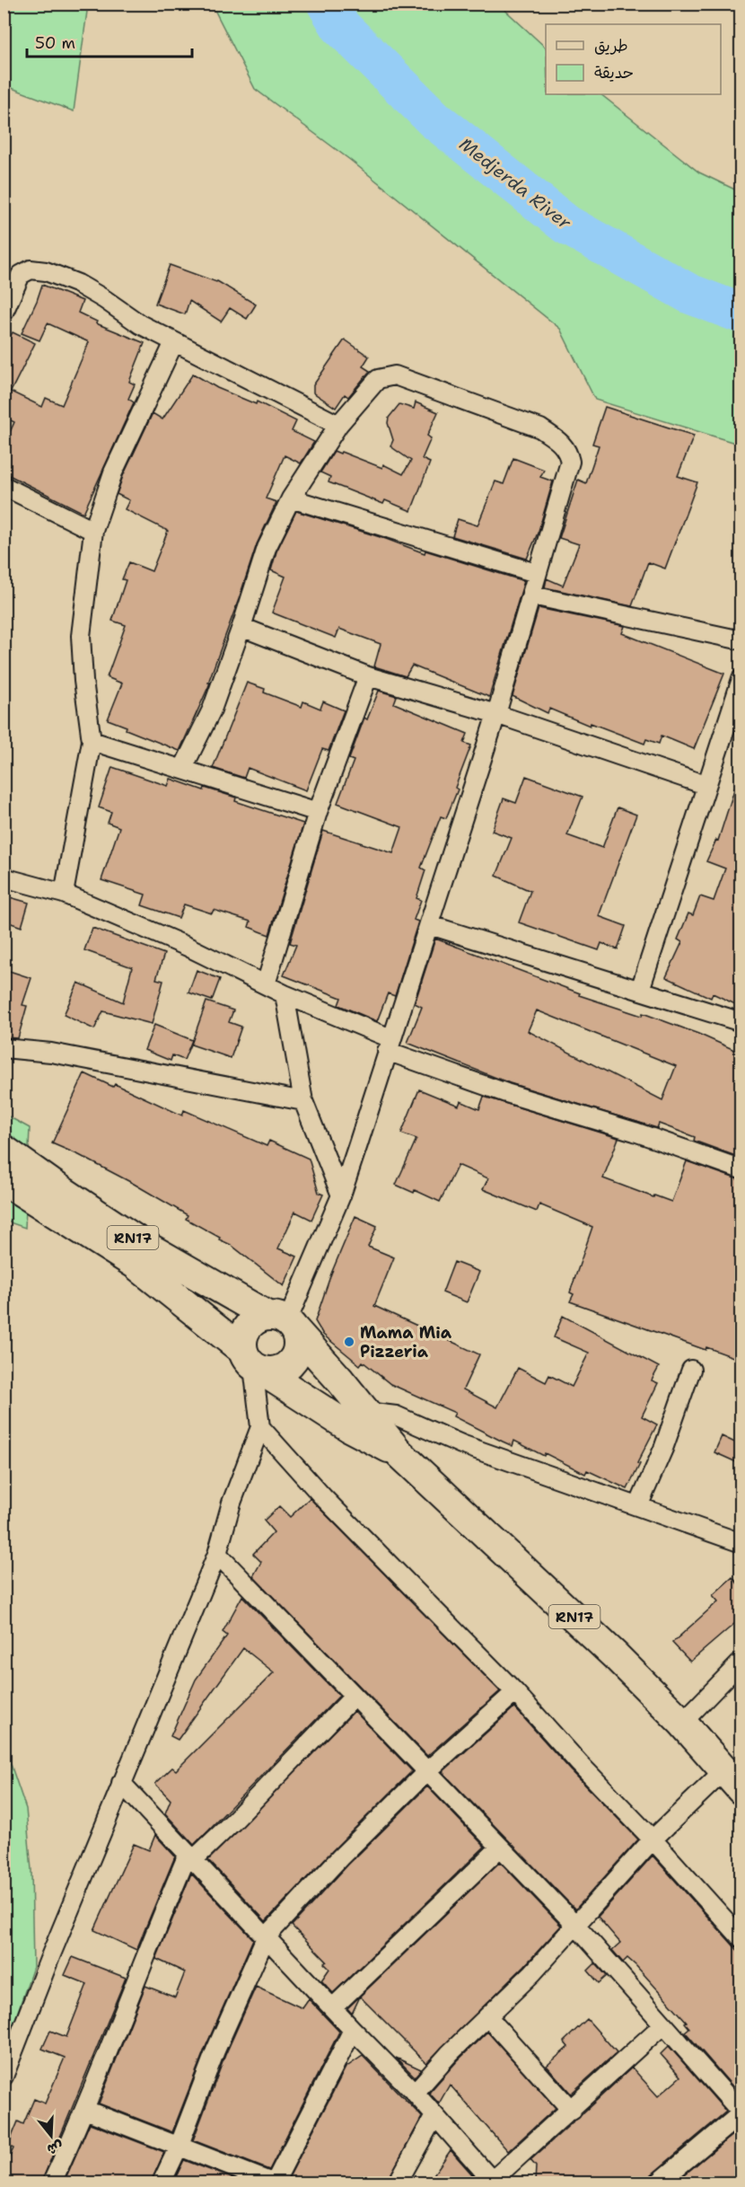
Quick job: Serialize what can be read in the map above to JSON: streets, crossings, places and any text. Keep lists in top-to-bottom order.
{
  "streets": {
    "main road": ["RN17"]
  },
  "water": ["Medjerda River"],
  "places": ["Mama Mia Pizzeria"],
  "legend": ["طريق", "حديقة"],
  "scale_bar": "50 m",
  "north": "bottom"
}
